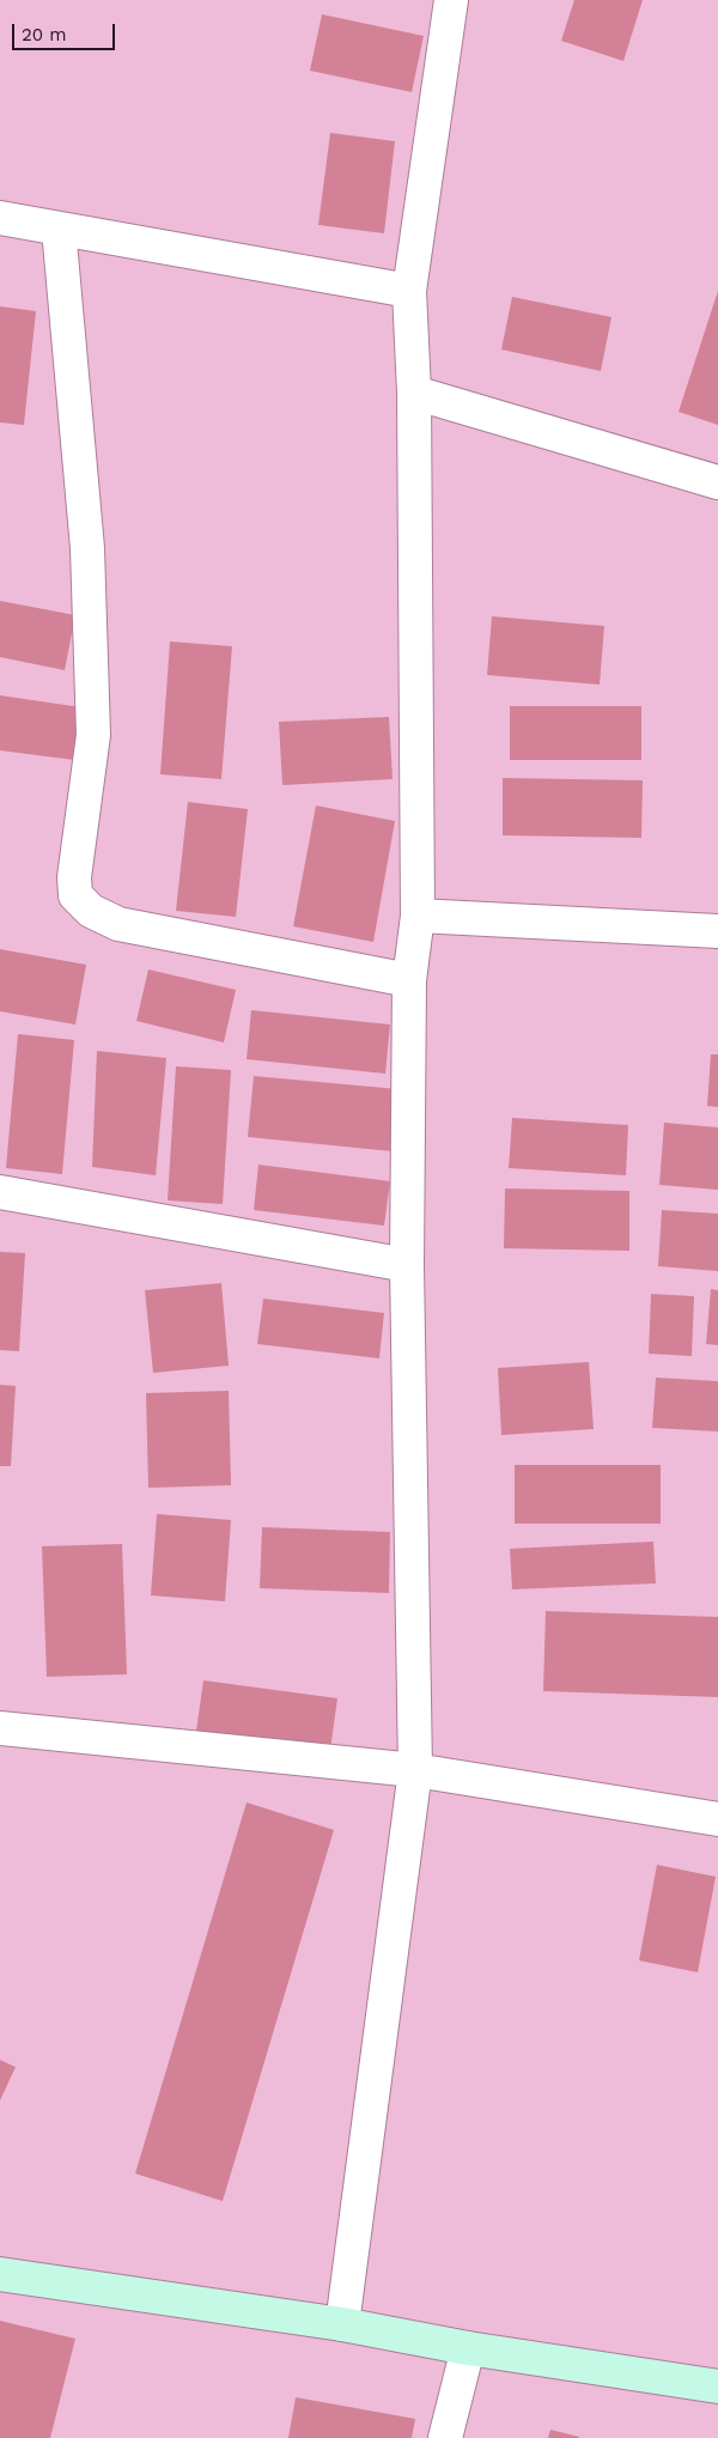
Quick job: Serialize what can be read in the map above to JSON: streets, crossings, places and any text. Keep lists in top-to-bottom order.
{
  "scale_bar": "20 m"
}
